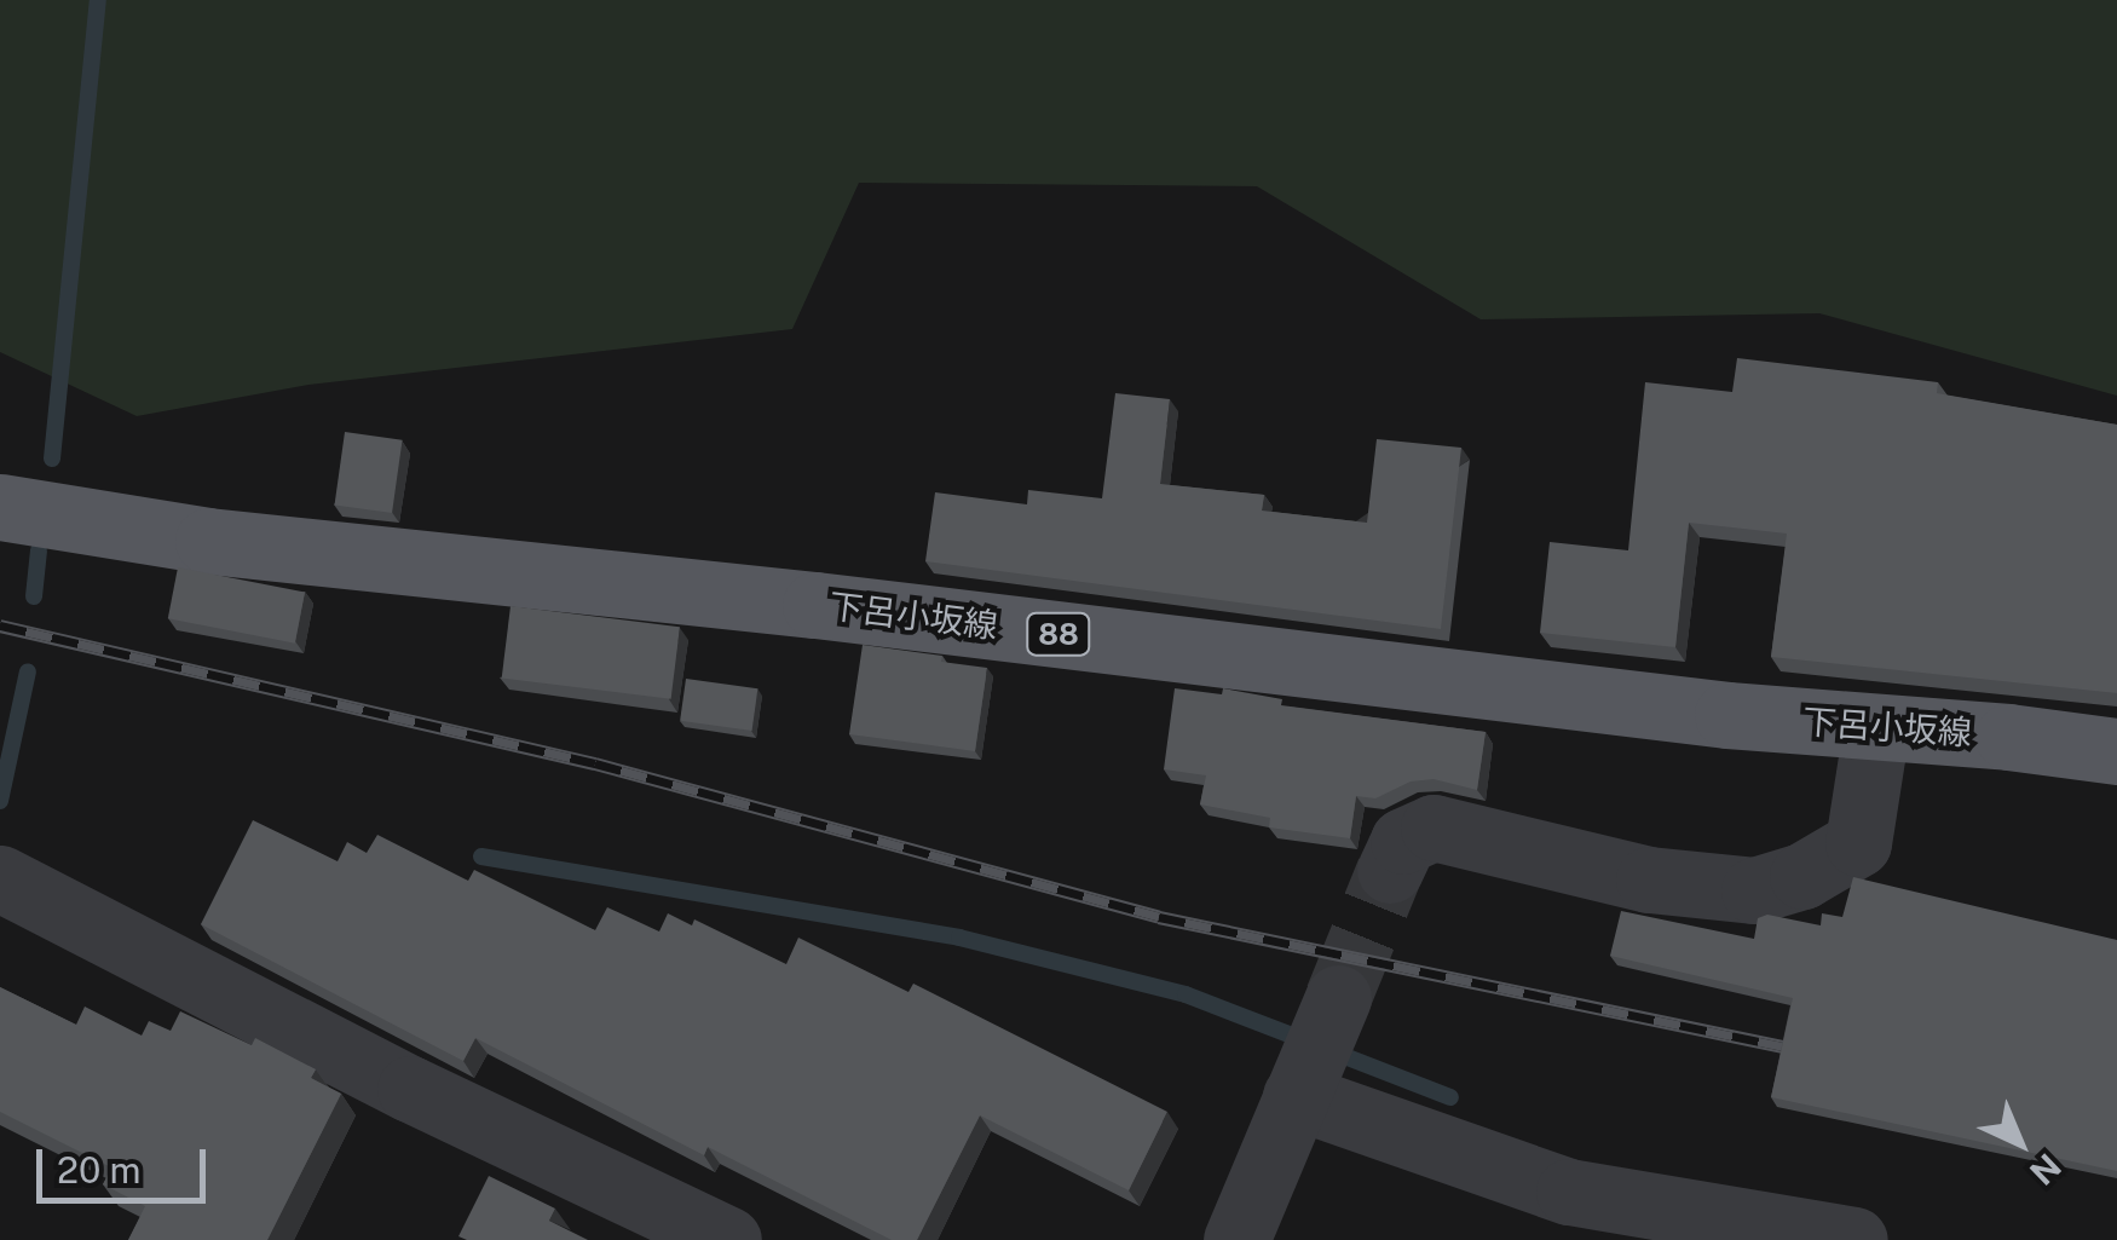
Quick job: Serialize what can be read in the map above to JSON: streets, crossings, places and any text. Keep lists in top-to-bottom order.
{
  "streets": {
    "main road": ["下呂小坂線", "88"]
  },
  "scale_bar": "20 m",
  "north": "bottom right"
}
